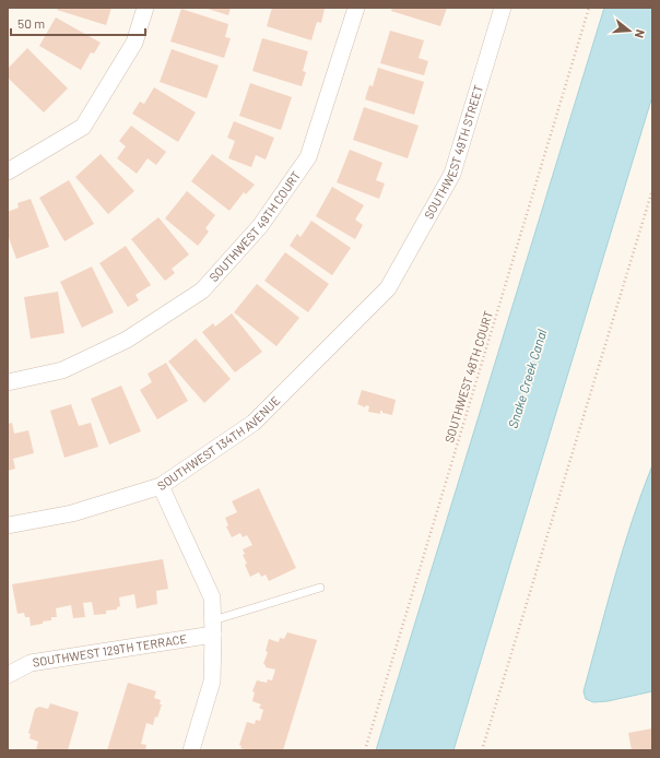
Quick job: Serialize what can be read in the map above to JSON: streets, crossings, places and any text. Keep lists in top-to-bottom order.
{
  "streets": {
    "street": [
      "SOUTHWEST 49TH STREET",
      "SOUTHWEST 49TH COURT",
      "SOUTHWEST 134TH AVENUE",
      "SOUTHWEST 129TH TERRACE"
    ],
    "path": ["SOUTHWEST 48TH COURT"]
  },
  "crossings": [
    ["SOUTHWEST 49TH STREET", "SOUTHWEST 134TH AVENUE"]
  ],
  "water": ["Snake Creek Canal"],
  "scale_bar": "50 m",
  "north": "right"
}
